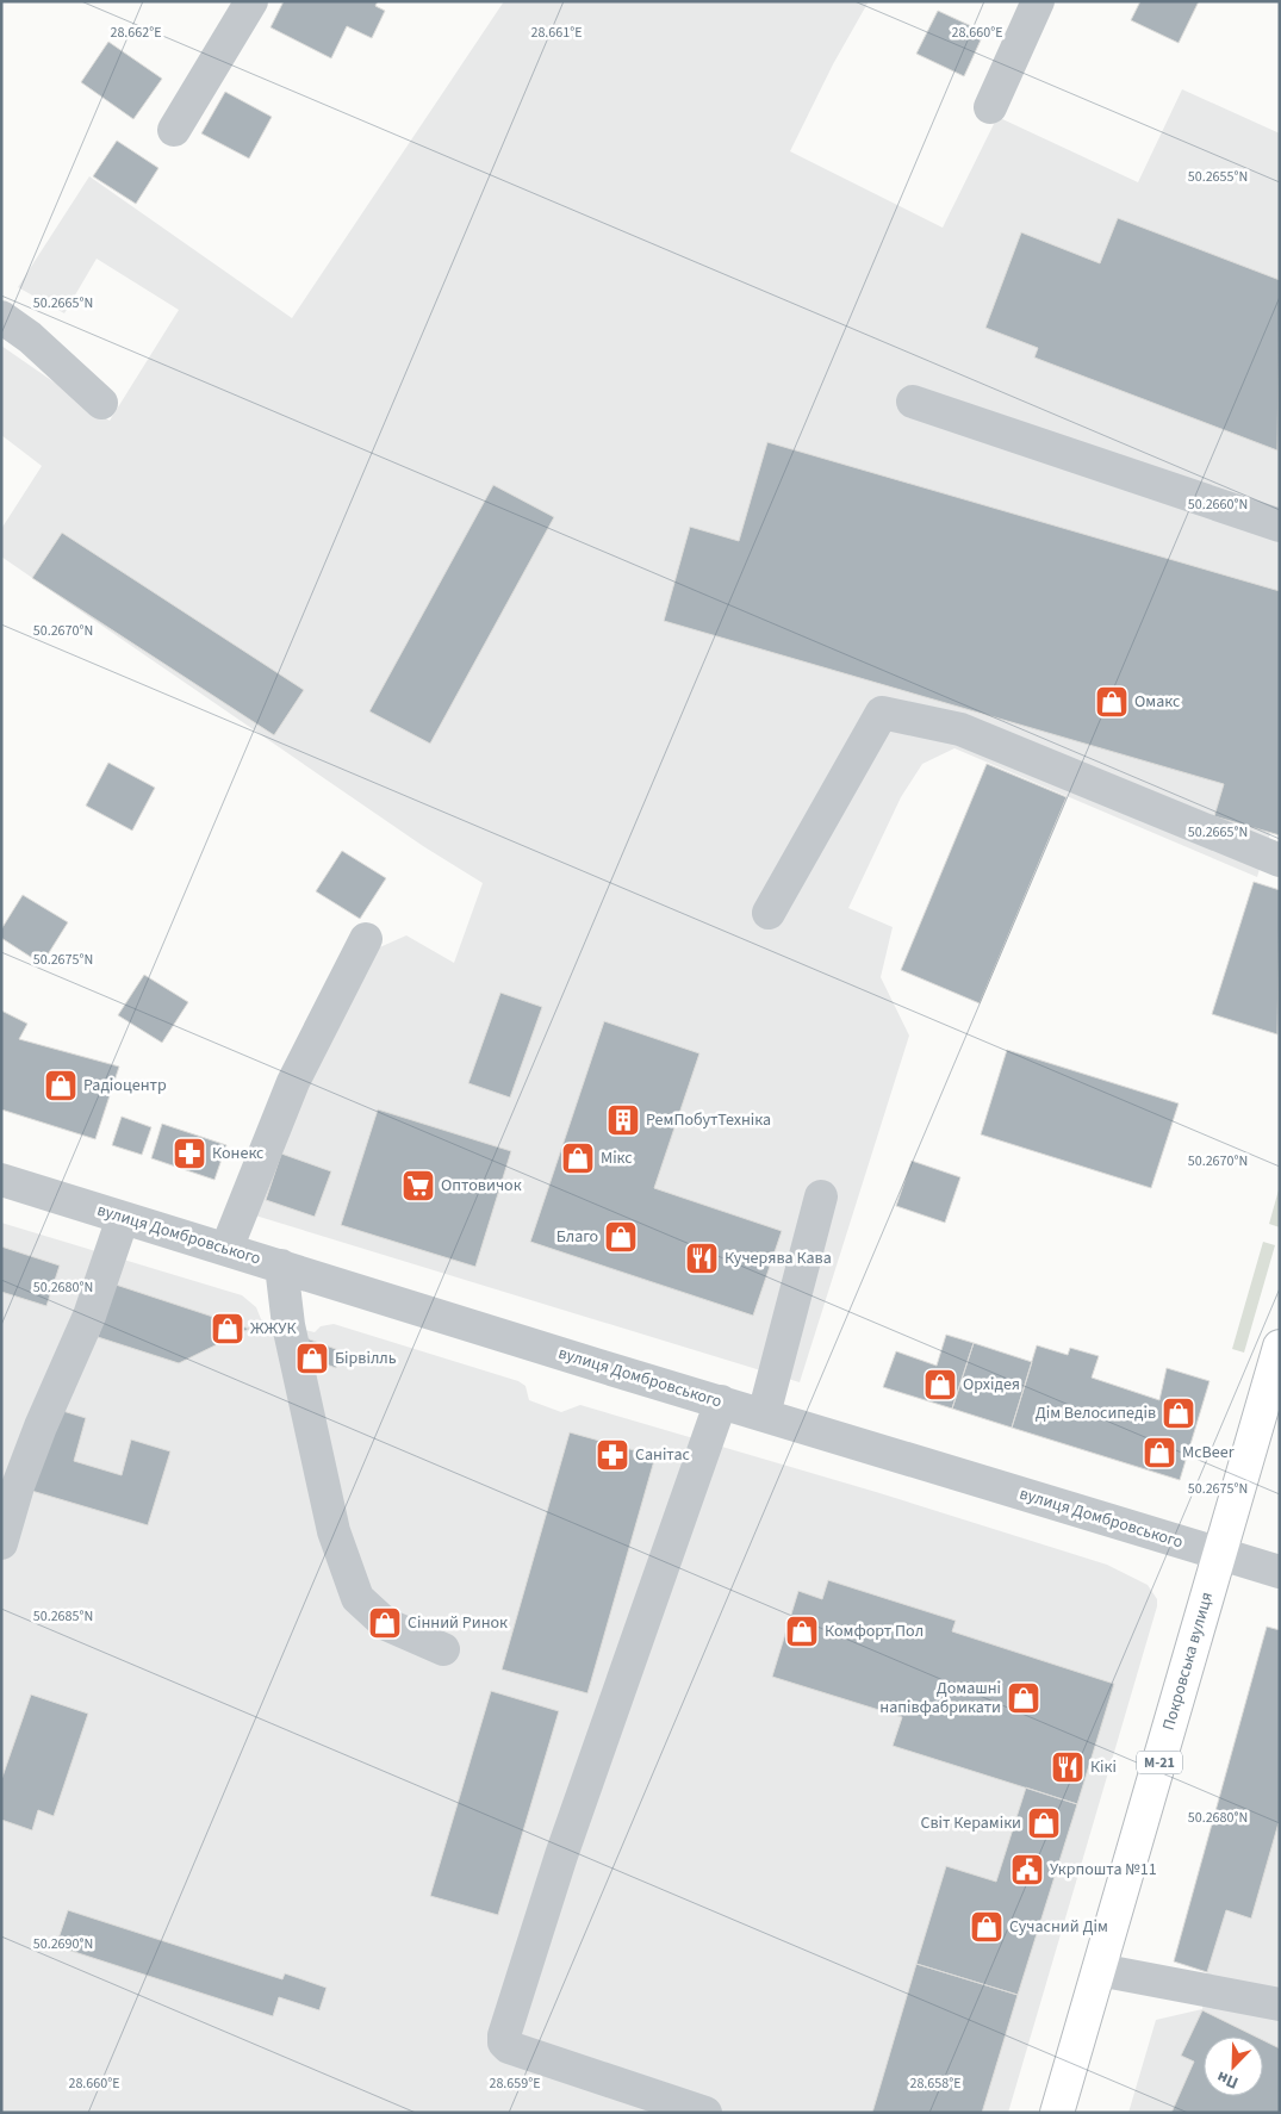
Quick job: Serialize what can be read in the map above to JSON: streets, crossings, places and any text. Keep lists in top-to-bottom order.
{
  "streets": {
    "highway": ["Покровська вулиця", "М-21"],
    "street": ["вулиця Домбровського"]
  },
  "crossings": [
    ["вулиця Домбровського", "Покровська вулиця"]
  ],
  "places": {
    "shop": [
      "Омакс",
      "Радіоцентр",
      "Мікс",
      "Благо",
      "ЖЖУК",
      "Бірвілль",
      "Орхідея",
      "Дім Велосипедів",
      "McBeer",
      "Сінний Ринок",
      "Комфорт Пол",
      "Домашні напівфабрикати",
      "Світ Кераміки",
      "Сучасний Дім"
    ],
    "building": ["РемПобутТехніка"],
    "pharmacy": ["Конекс", "Санітас"],
    "supermarket": ["Оптовичок"],
    "restaurant": ["Кучерява Кава", "Кікі"],
    "public building": ["Укрпошта №11"]
  },
  "north": "bottom left",
  "coordinates": [
    "28.662°E",
    "28.661°E",
    "28.660°E",
    "50.2655°N",
    "50.2665°N",
    "50.2660°N",
    "50.2670°N",
    "50.2675°N",
    "50.2680°N",
    "50.2685°N",
    "50.2690°N",
    "28.659°E",
    "28.658°E"
  ]
}
